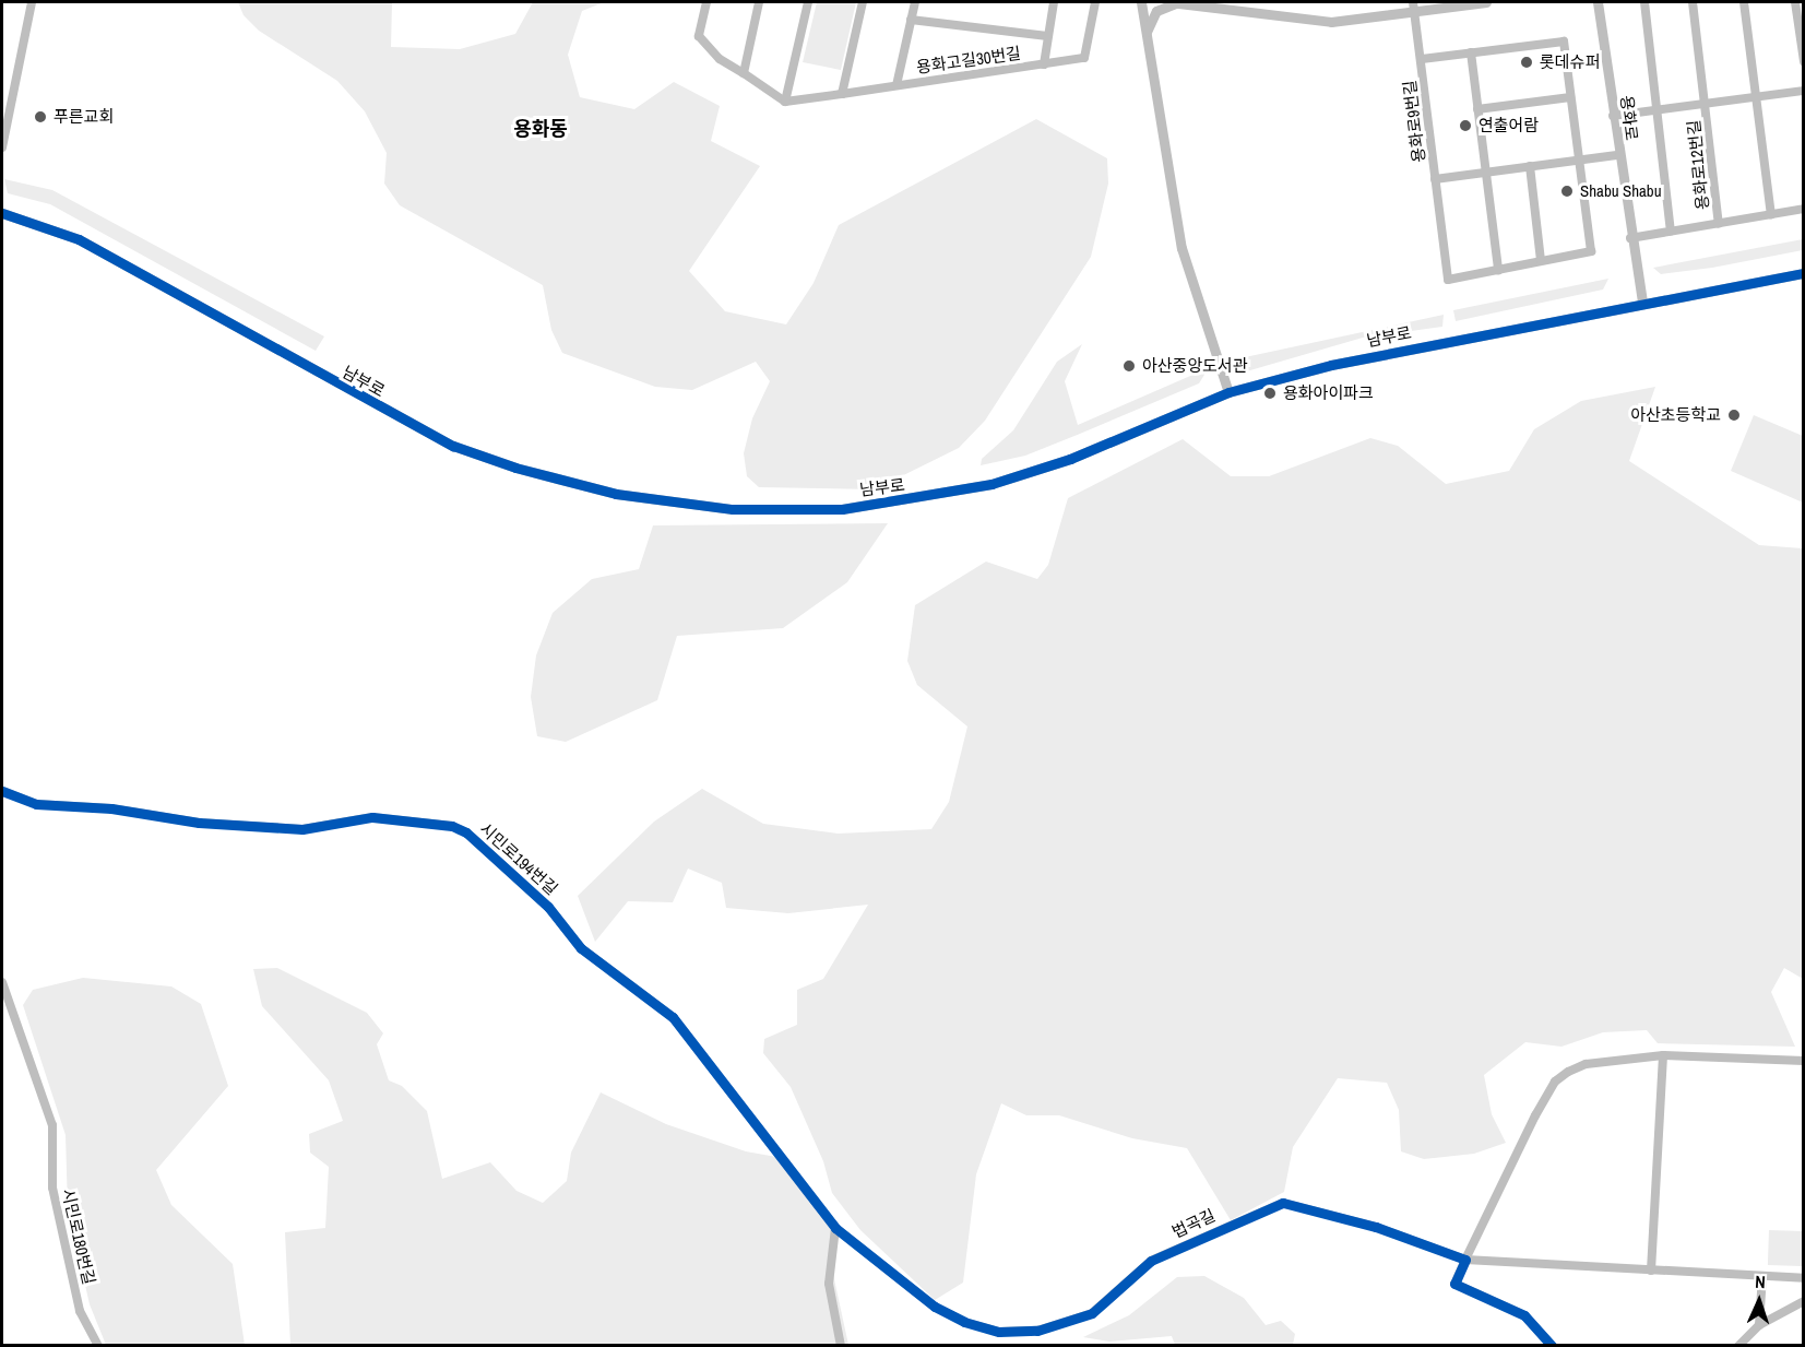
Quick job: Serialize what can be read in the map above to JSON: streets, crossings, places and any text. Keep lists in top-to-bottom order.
{
  "streets": {
    "street": [
      "용화고길30번길",
      "용화로",
      "용화로9번길",
      "용화로12번길",
      "남부로",
      "시민로194번길",
      "법곡길",
      "시민로180번길"
    ]
  },
  "crossings": [
    ["용화로", "용화로9번길"],
    ["용화로", "용화로12번길"],
    ["용화로", "남부로"],
    ["시민로194번길", "법곡길"]
  ],
  "districts": ["용화동"],
  "places": [
    "롯데슈퍼",
    "푸른교회",
    "연출어람",
    "Shabu Shabu",
    "아산중앙도서관",
    "용화아이파크",
    "아산초등학교"
  ],
  "north": "top"
}
